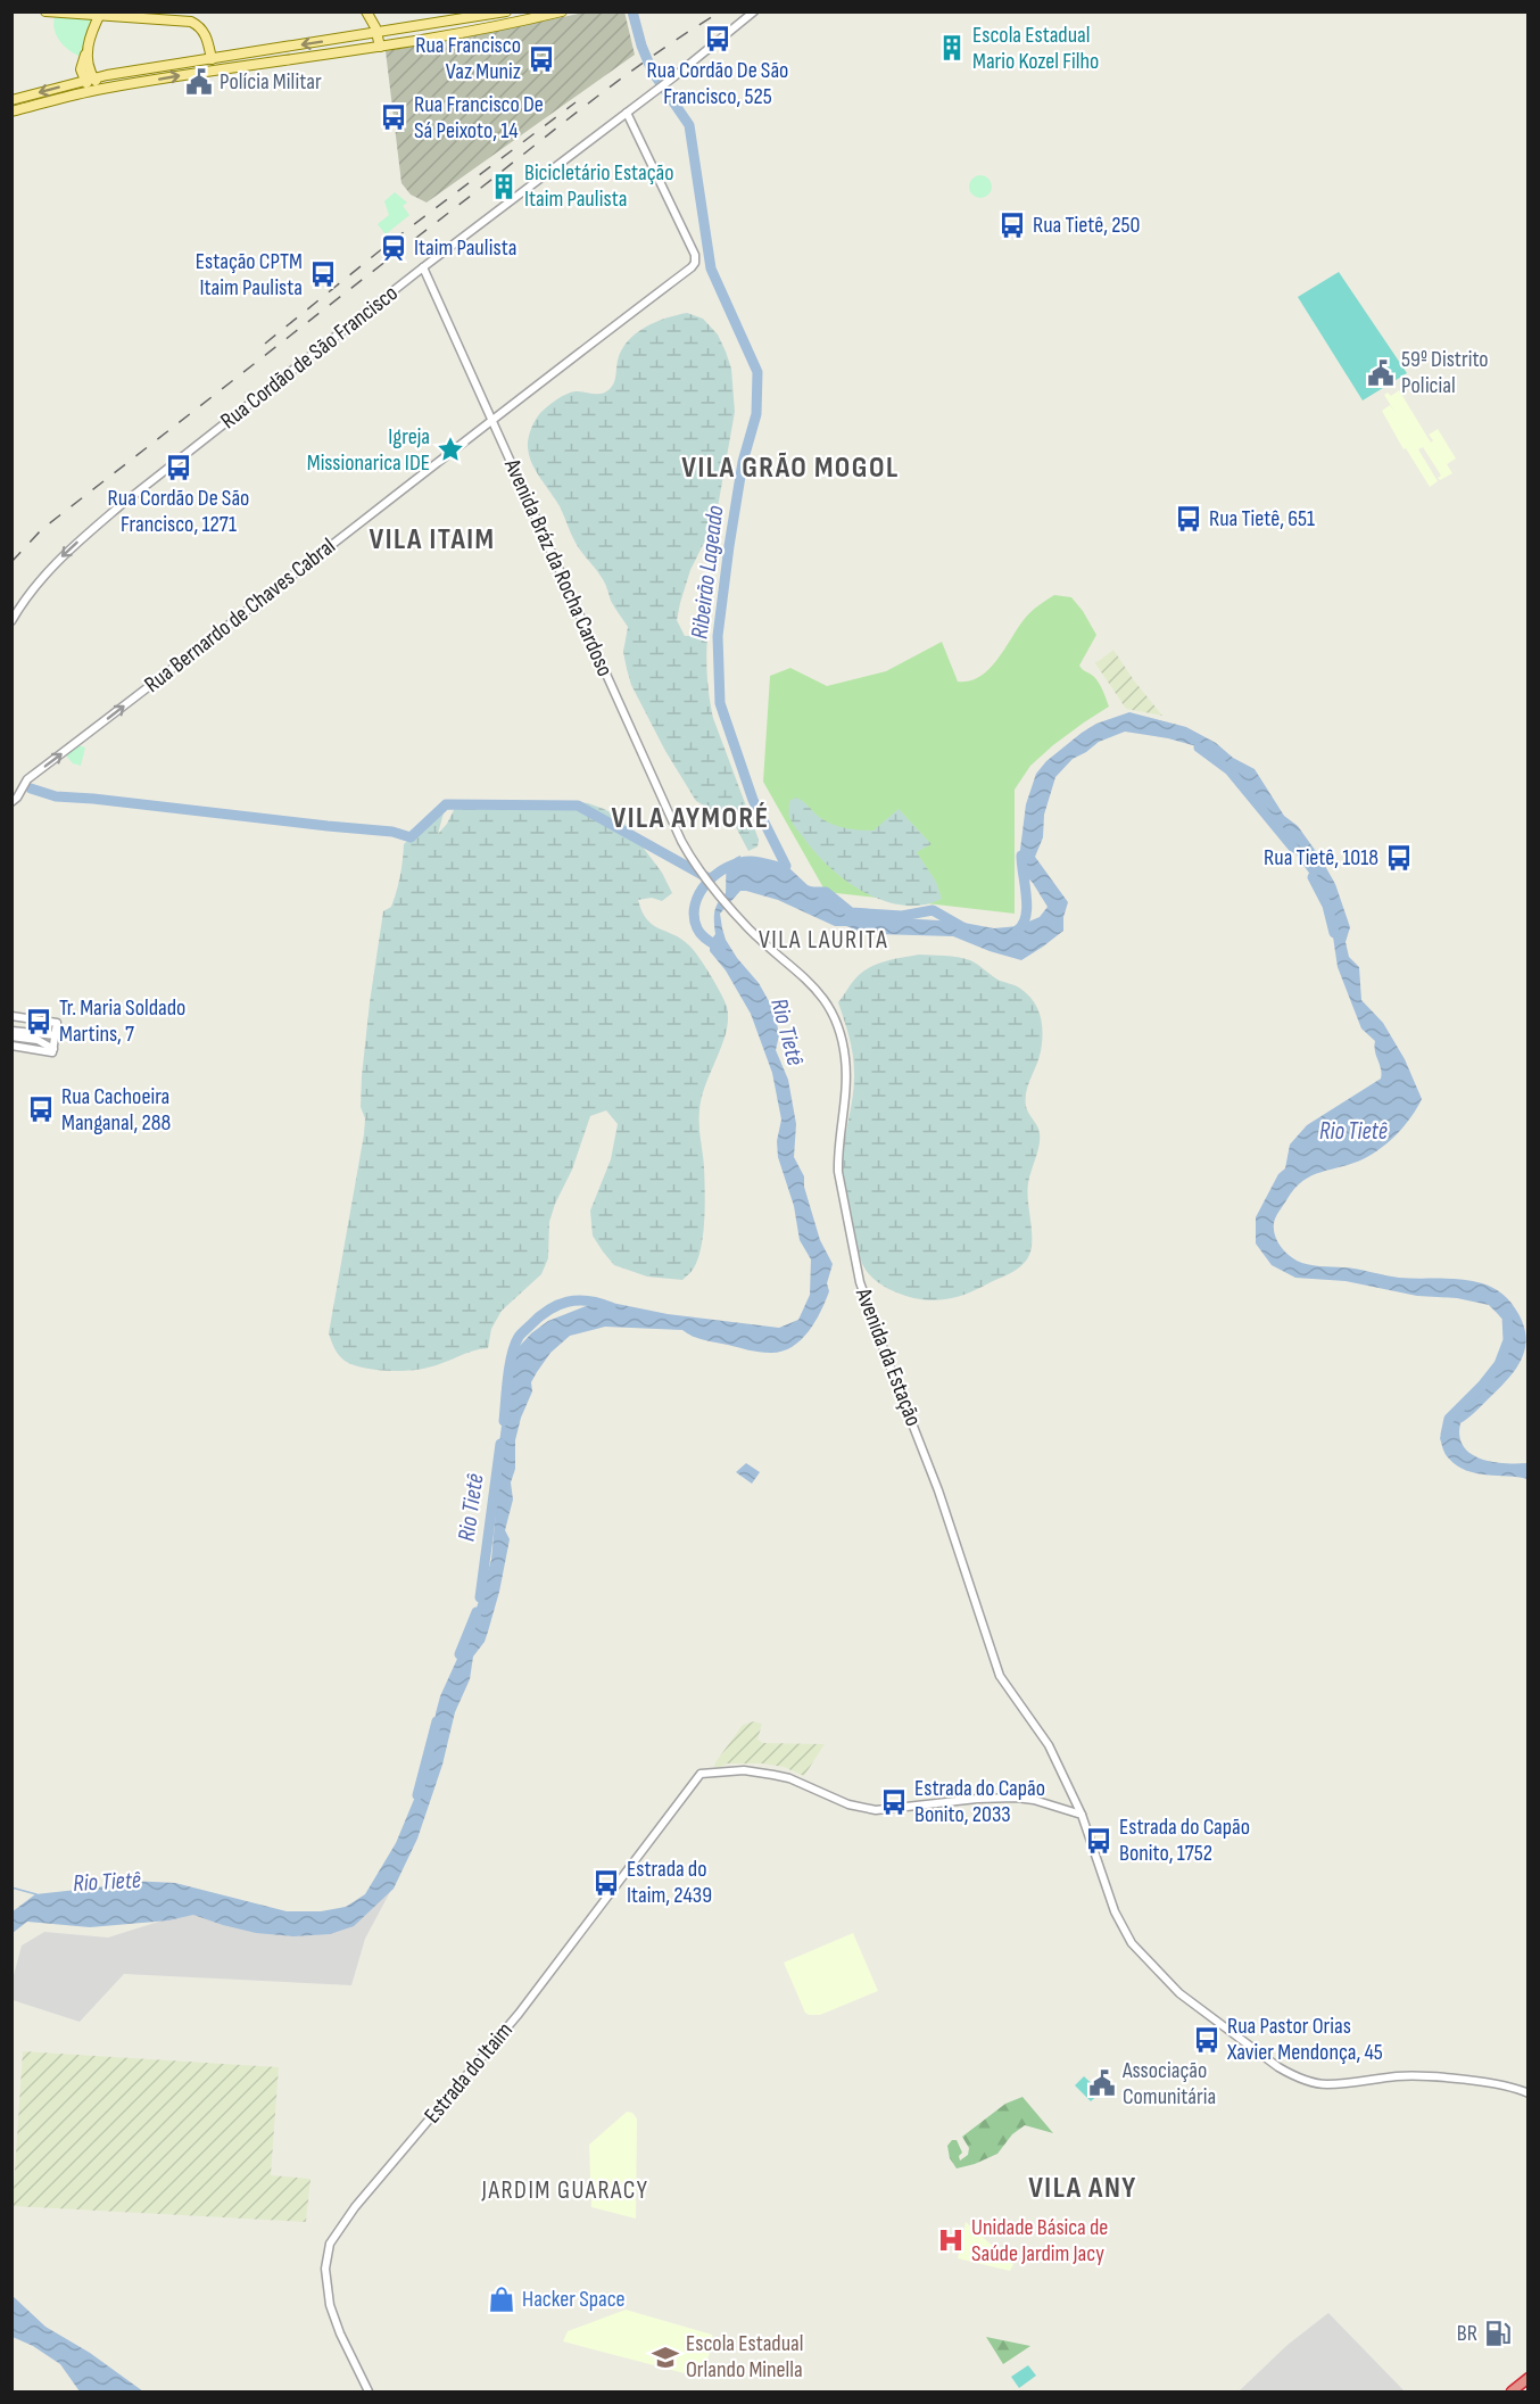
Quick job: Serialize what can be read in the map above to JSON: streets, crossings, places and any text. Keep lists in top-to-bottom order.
{
  "streets": {
    "street": [
      "Rua Cordão de São Francisco",
      "Avenida Bráz da Rocha Cardoso",
      "Rua Bernardo de Chaves Cabral",
      "Avenida da Estação",
      "Estrada do Itaim"
    ]
  },
  "crossings": [
    ["Rua Cordão de São Francisco", "Avenida Bráz da Rocha Cardoso"],
    ["Rua Cordão de São Francisco", "Rua Bernardo de Chaves Cabral"],
    ["Avenida Bráz da Rocha Cardoso", "Rua Bernardo de Chaves Cabral"],
    ["Avenida Bráz da Rocha Cardoso", "Avenida da Estação"],
    ["Avenida da Estação", "Estrada do Itaim"]
  ],
  "one_way": ["Rua Cordão de São Francisco", "Rua Bernardo de Chaves Cabral"],
  "districts": [
    "VILA GRÃO MOGOL",
    "VILA ITAIM",
    "VILA AYMORÉ",
    "VILA LAURITA",
    "VILA ANY",
    "JARDIM GUARACY"
  ],
  "water": ["Ribeirão Lageado", "Rio Tietê"],
  "places": {
    "bus stop": [
      "Rua Cordão De São Francisco, 525",
      "Rua Francisco Vaz Muniz",
      "Rua Francisco De Sá Peixoto, 14",
      "Rua Tietê, 250",
      "Estação CPTM Itaim Paulista",
      "Rua Cordão De São Francisco, 1271",
      "Rua Tietê, 651",
      "Rua Tietê, 1018",
      "Tr. Maria Soldado Martins, 7",
      "Rua Cachoeira Manganal, 288",
      "Estrada do Capão Bonito, 2033",
      "Estrada do Capão Bonito, 1752",
      "Estrada do Itaim, 2439",
      "Rua Pastor Orias Xavier Mendonça, 45"
    ],
    "building": ["Escola Estadual Mario Kozel Filho", "Bicicletário Estação Itaim Paulista"],
    "public building": ["Polícia Militar", "59º Distrito Policial", "Associação Comunitária"],
    "station": ["Itaim Paulista"],
    "place": ["Igreja Missionarica IDE"],
    "hospital": ["Unidade Básica de Saúde Jardim Jacy"],
    "shop": ["Hacker Space"],
    "fuel station": ["BR"],
    "school or university": ["Escola Estadual Orlando Minella"]
  }
}
